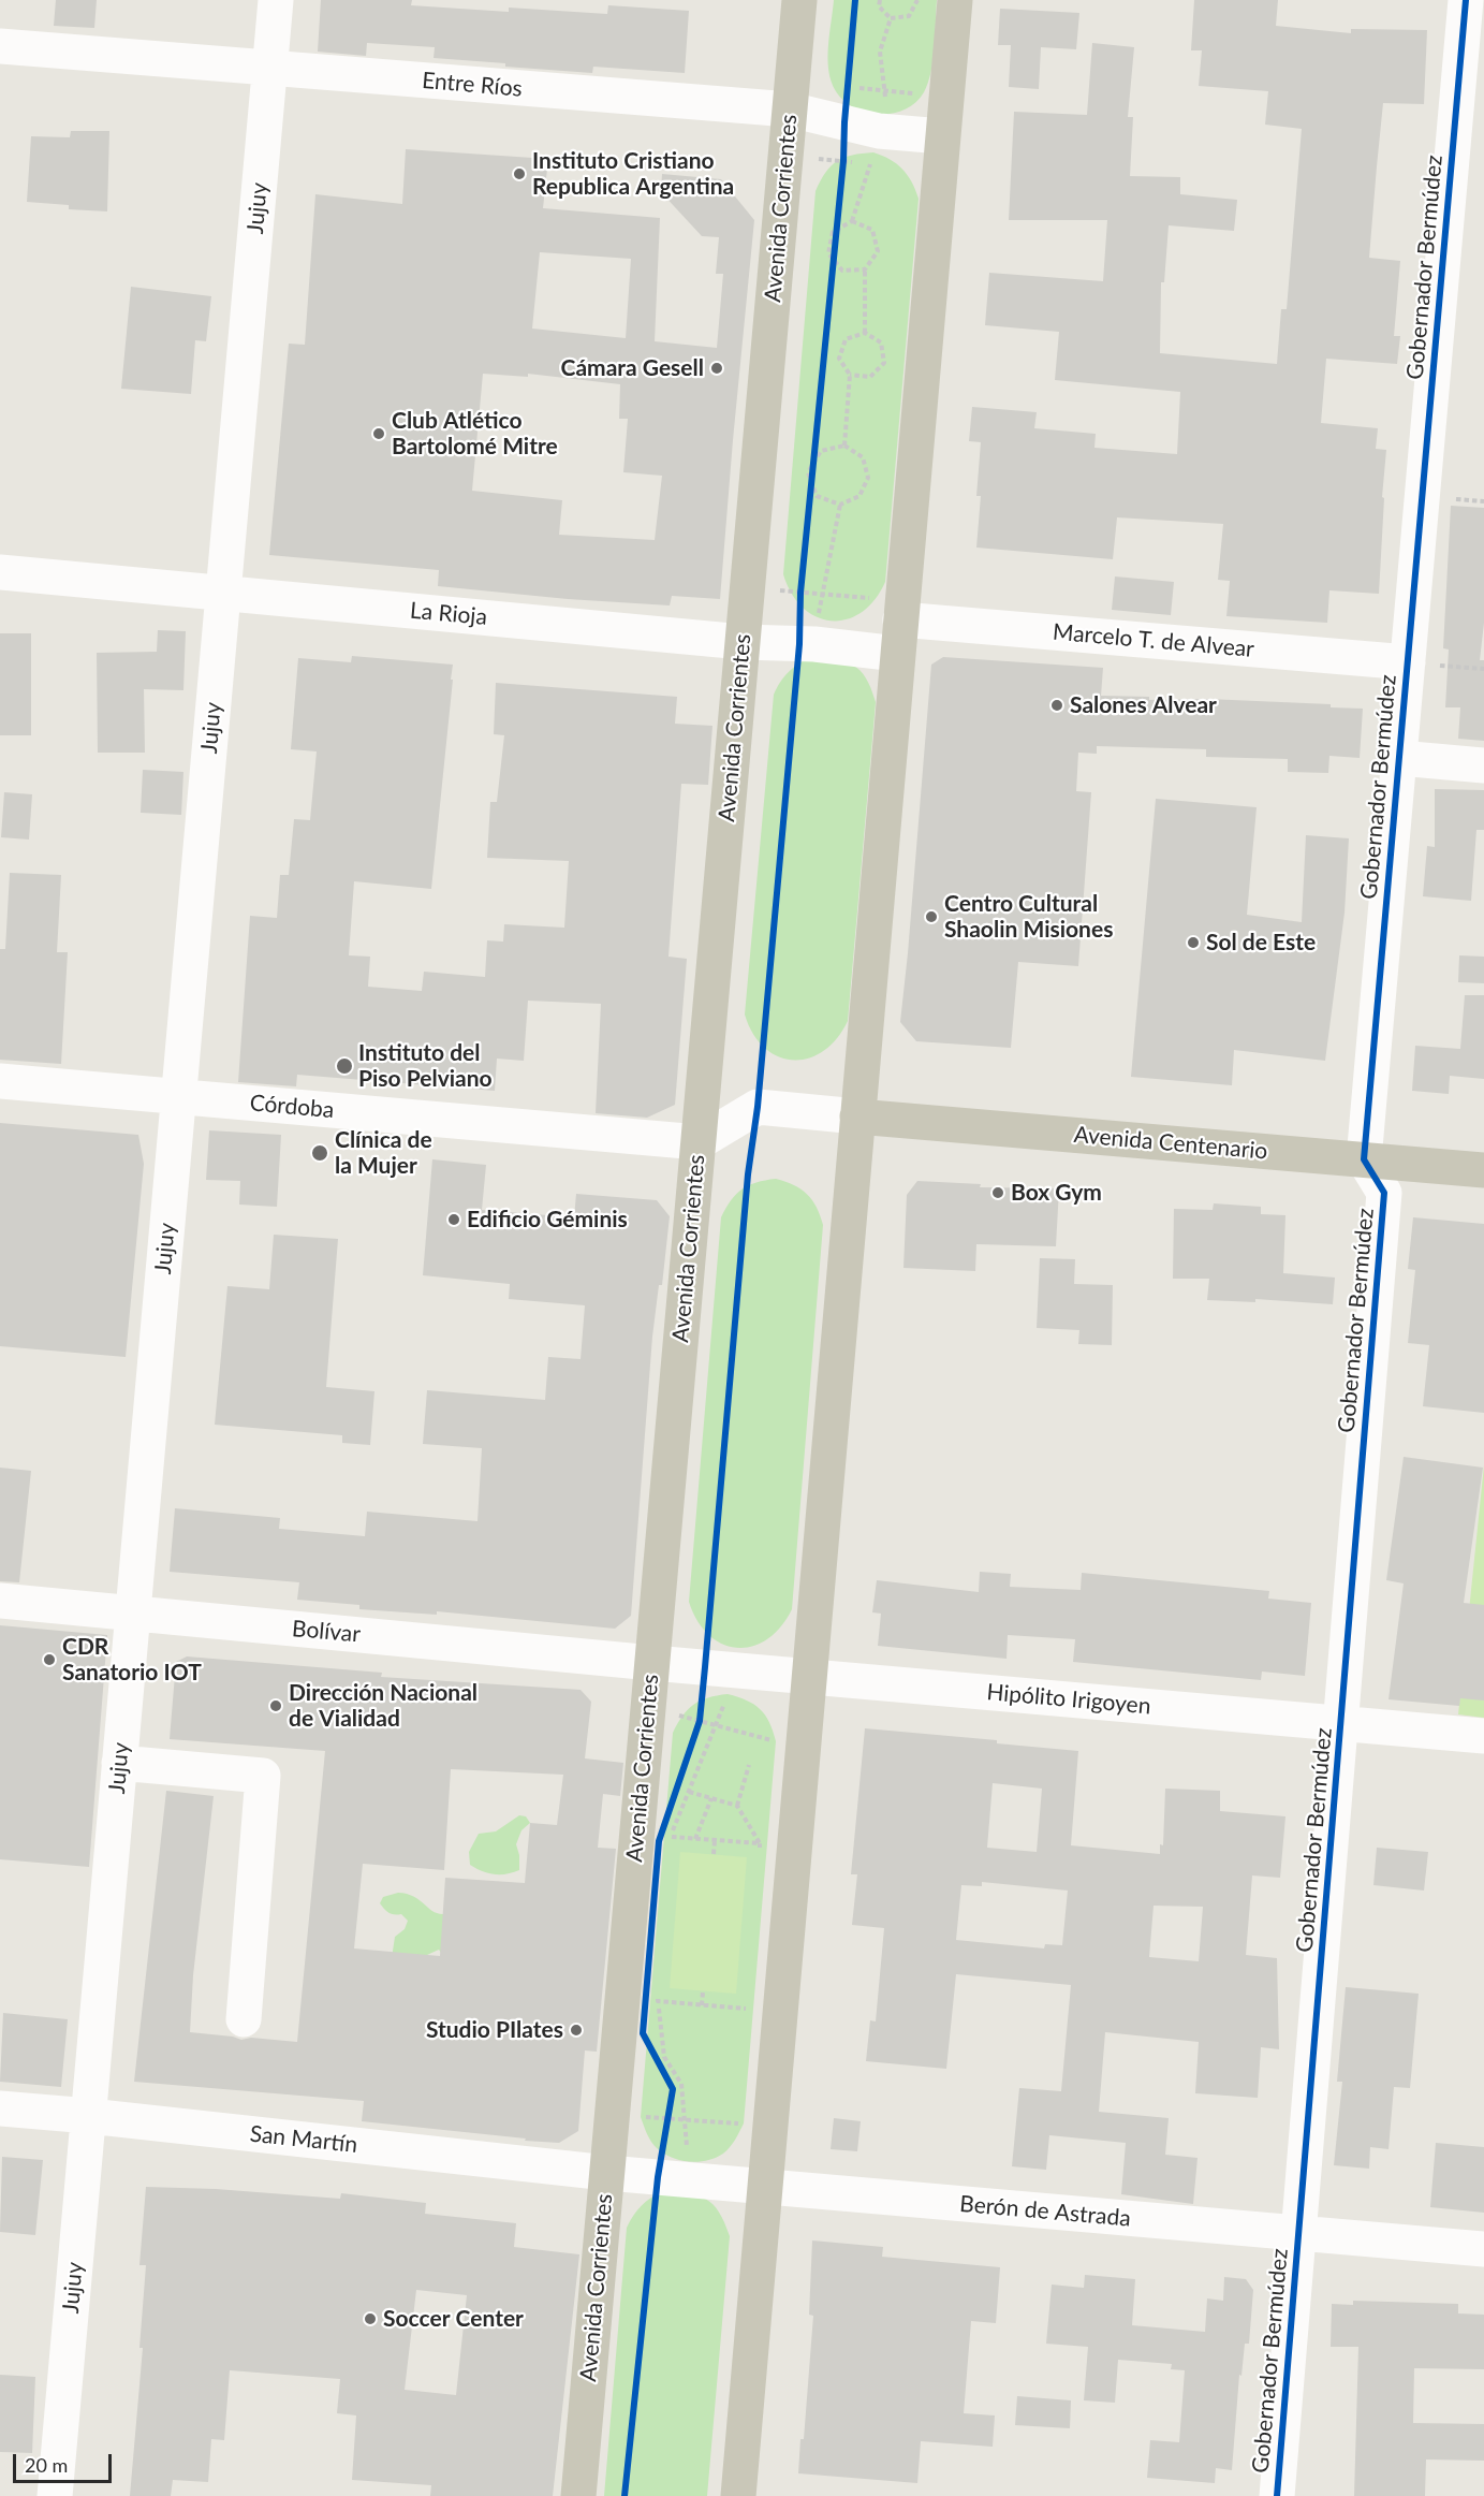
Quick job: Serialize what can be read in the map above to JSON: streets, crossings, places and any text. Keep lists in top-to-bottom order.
{
  "streets": {
    "main road": ["Avenida Corrientes", "Avenida Centenario"],
    "street": [
      "Entre Ríos",
      "Jujuy",
      "Gobernador Bermúdez",
      "La Rioja",
      "Marcelo T. de Alvear",
      "Córdoba",
      "Bolívar",
      "Hipólito Irigoyen",
      "San Martín",
      "Berón de Astrada"
    ]
  },
  "crossings": [
    ["Entre Ríos", "Jujuy"],
    ["Entre Ríos", "Avenida Corrientes"],
    ["Jujuy", "La Rioja"],
    ["Jujuy", "Córdoba"],
    ["Jujuy", "Bolívar"],
    ["Jujuy", "San Martín"],
    ["Avenida Corrientes", "La Rioja"],
    ["Avenida Corrientes", "Córdoba"],
    ["Avenida Corrientes", "Bolívar"],
    ["Avenida Corrientes", "Hipólito Irigoyen"],
    ["Avenida Corrientes", "San Martín"],
    ["Avenida Corrientes", "Berón de Astrada"],
    ["Gobernador Bermúdez", "Marcelo T. de Alvear"],
    ["Gobernador Bermúdez", "Avenida Centenario"],
    ["Gobernador Bermúdez", "Hipólito Irigoyen"],
    ["Gobernador Bermúdez", "Berón de Astrada"],
    ["Bolívar", "Hipólito Irigoyen"],
    ["San Martín", "Berón de Astrada"]
  ],
  "places": [
    "Instituto Cristiano Republica Argentina",
    "Cámara Gesell",
    "Club Atlético Bartolomé Mitre",
    "Salones Alvear",
    "Centro Cultural Shaolin Misiones",
    "Sol de Este",
    "Instituto del Piso Pelviano",
    "Clínica de la Mujer",
    "Box Gym",
    "Edificio Géminis",
    "CDR Sanatorio IOT",
    "Dirección Nacional de Vialidad",
    "Studio PIlates",
    "Soccer Center"
  ],
  "scale_bar": "20 m"
}
